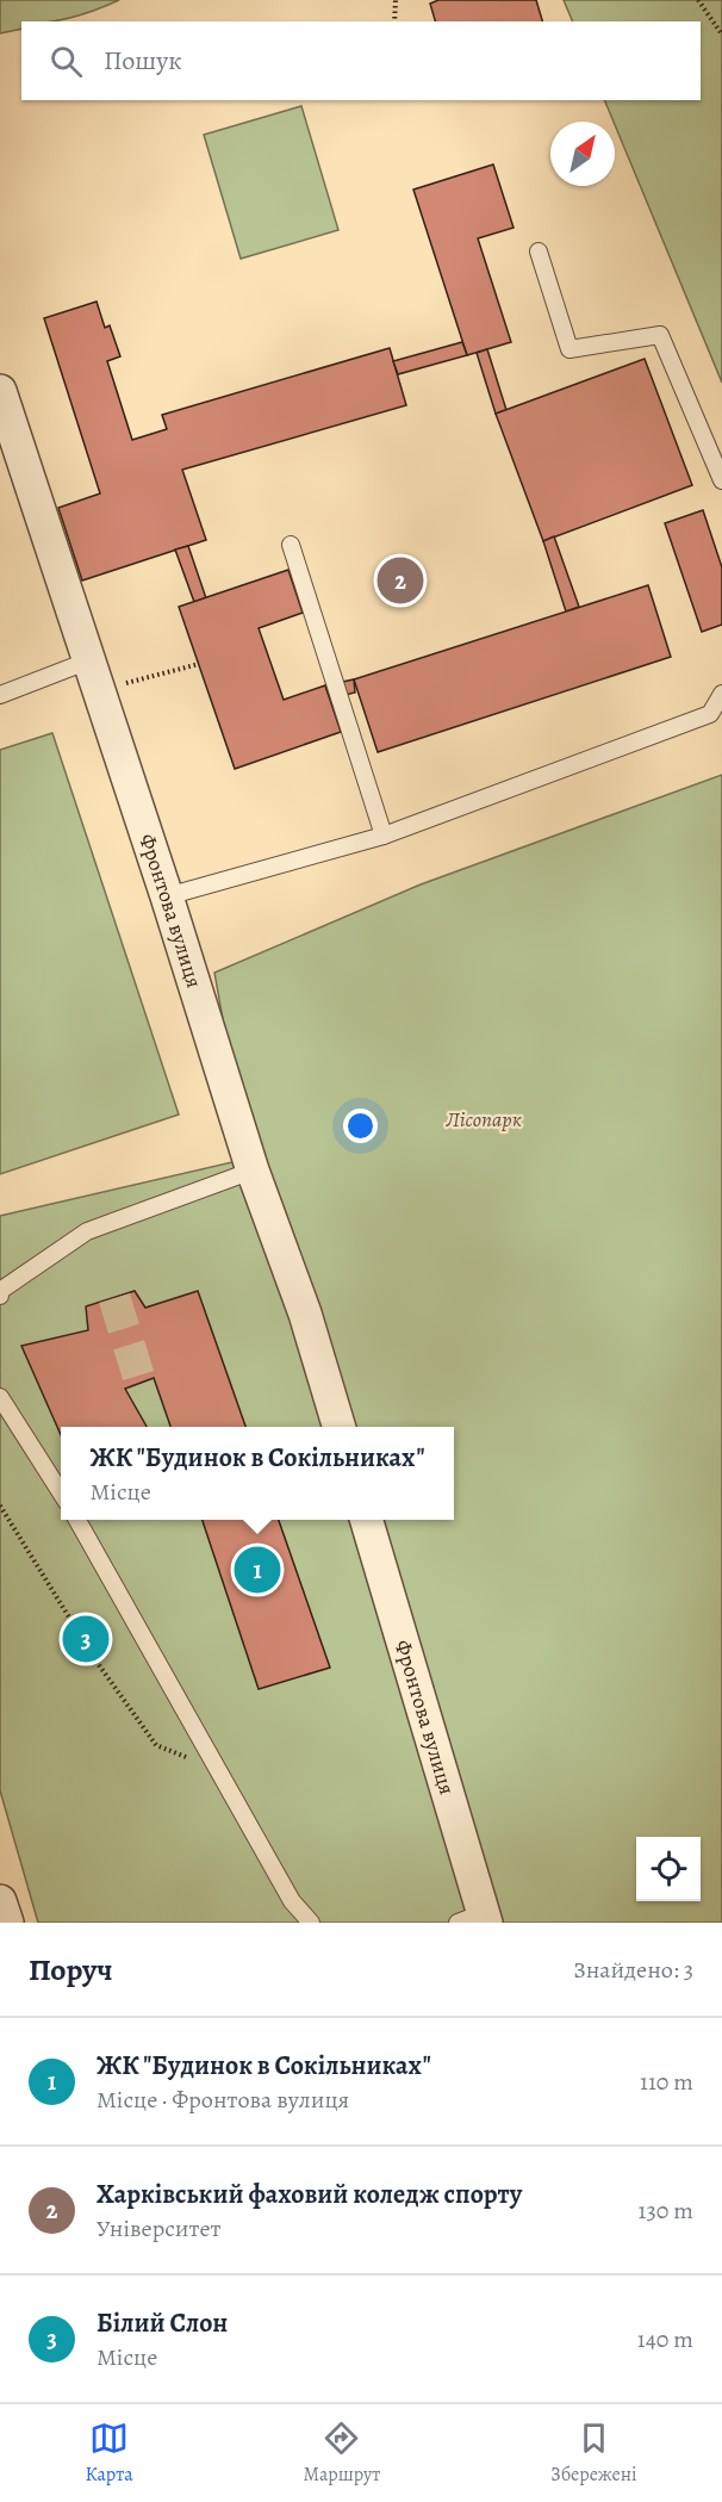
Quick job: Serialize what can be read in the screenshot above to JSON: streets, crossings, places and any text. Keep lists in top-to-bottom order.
{
  "streets": {
    "street": ["Фронтова вулиця"]
  },
  "parks": ["Лісопарк"],
  "north": "top right",
  "page": {
    "search": "Пошук",
    "pins": ["2", "1", "3"],
    "popup": ["ЖК \"Будинок в Сокільниках\"", "Місце"],
    "heading": ["Поруч", "Знайдено: 3"],
    "list": [
      {
        "mark": "1",
        "name": "ЖК \"Будинок в Сокільниках\"",
        "note": "Місце · Фронтова вулиця",
        "value": "110 m"
      },
      {
        "mark": "2",
        "name": "Харківський фаховий коледж спорту",
        "note": "Університет",
        "value": "130 m"
      },
      {
        "mark": "3",
        "name": "Білий Слон",
        "note": "Місце",
        "value": "140 m"
      }
    ],
    "nav": ["Карта", "Маршрут", "Збережені"]
  }
}
